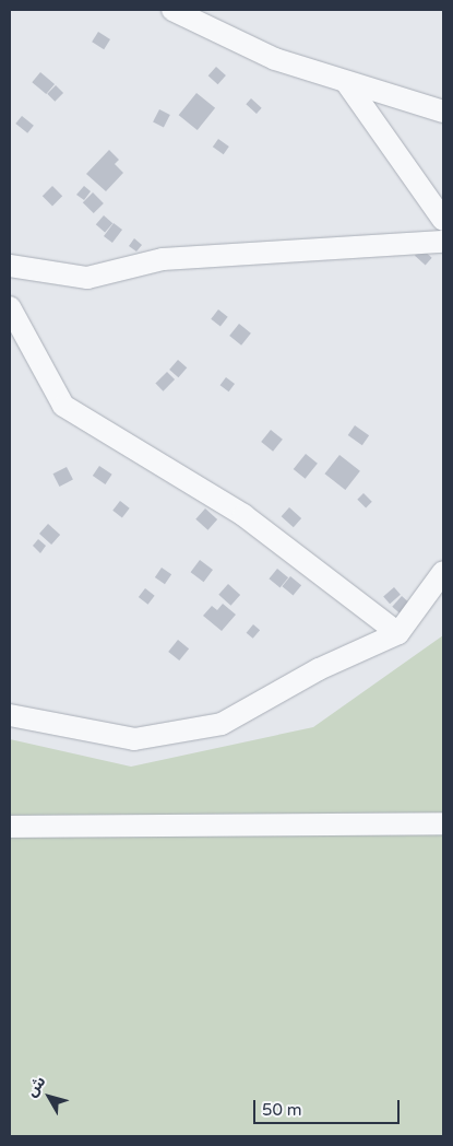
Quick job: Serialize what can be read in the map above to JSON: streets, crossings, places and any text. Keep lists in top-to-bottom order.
{
  "scale_bar": "50 m",
  "north": "top left"
}
